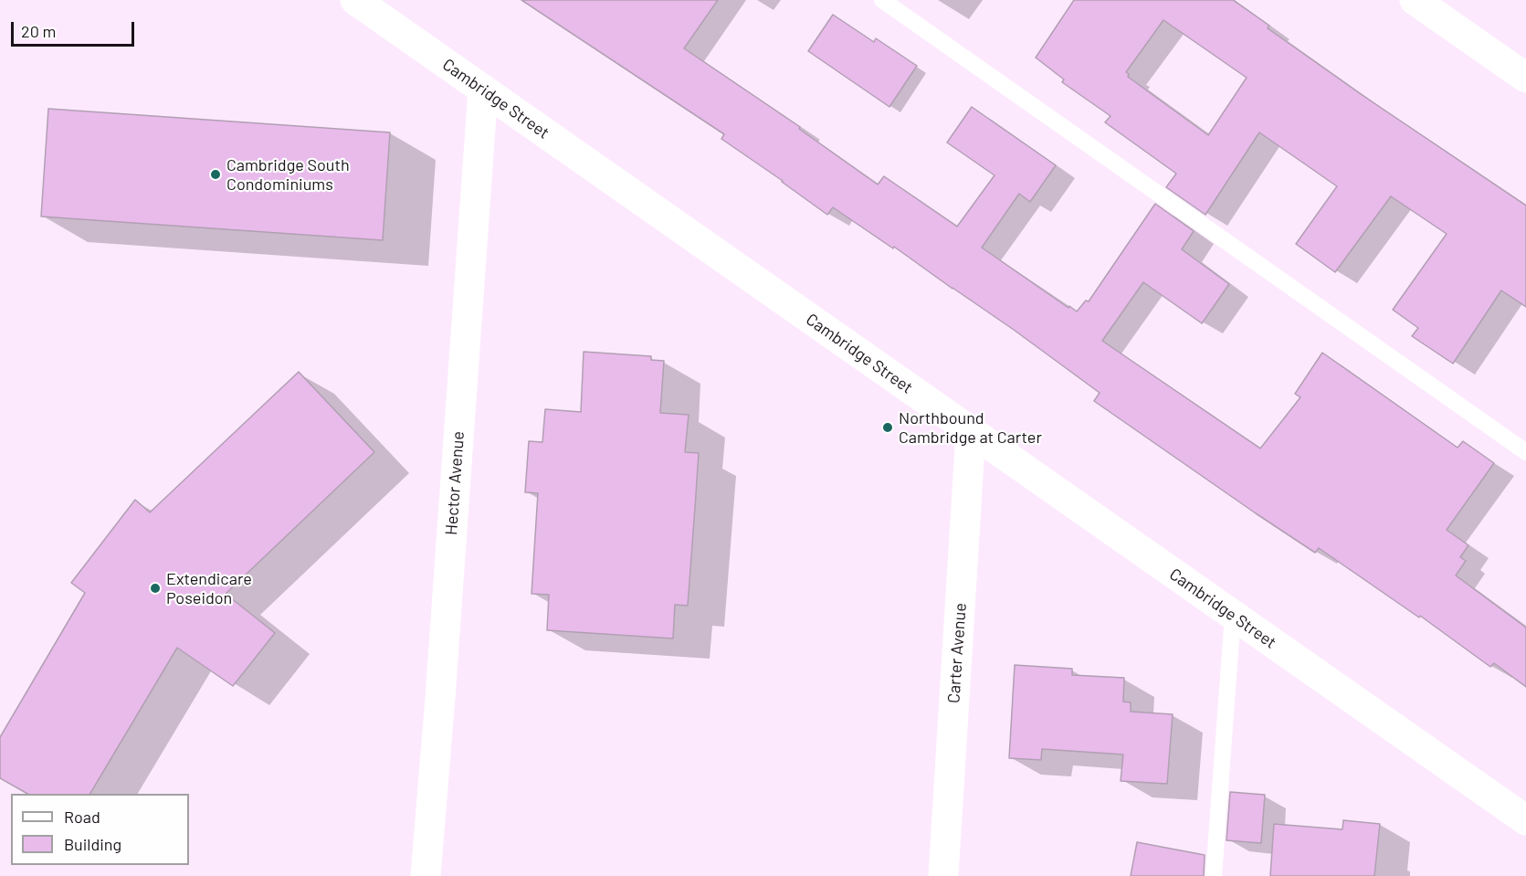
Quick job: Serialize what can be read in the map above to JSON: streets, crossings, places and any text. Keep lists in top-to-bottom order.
{
  "streets": {
    "street": ["Cambridge Street", "Hector Avenue", "Carter Avenue"]
  },
  "crossings": [
    ["Cambridge Street", "Hector Avenue"],
    ["Cambridge Street", "Carter Avenue"]
  ],
  "places": ["Cambridge South Condominiums", "Northbound Cambridge at Carter", "Extendicare Poseidon"],
  "legend": ["Road", "Building"],
  "scale_bar": "20 m"
}
